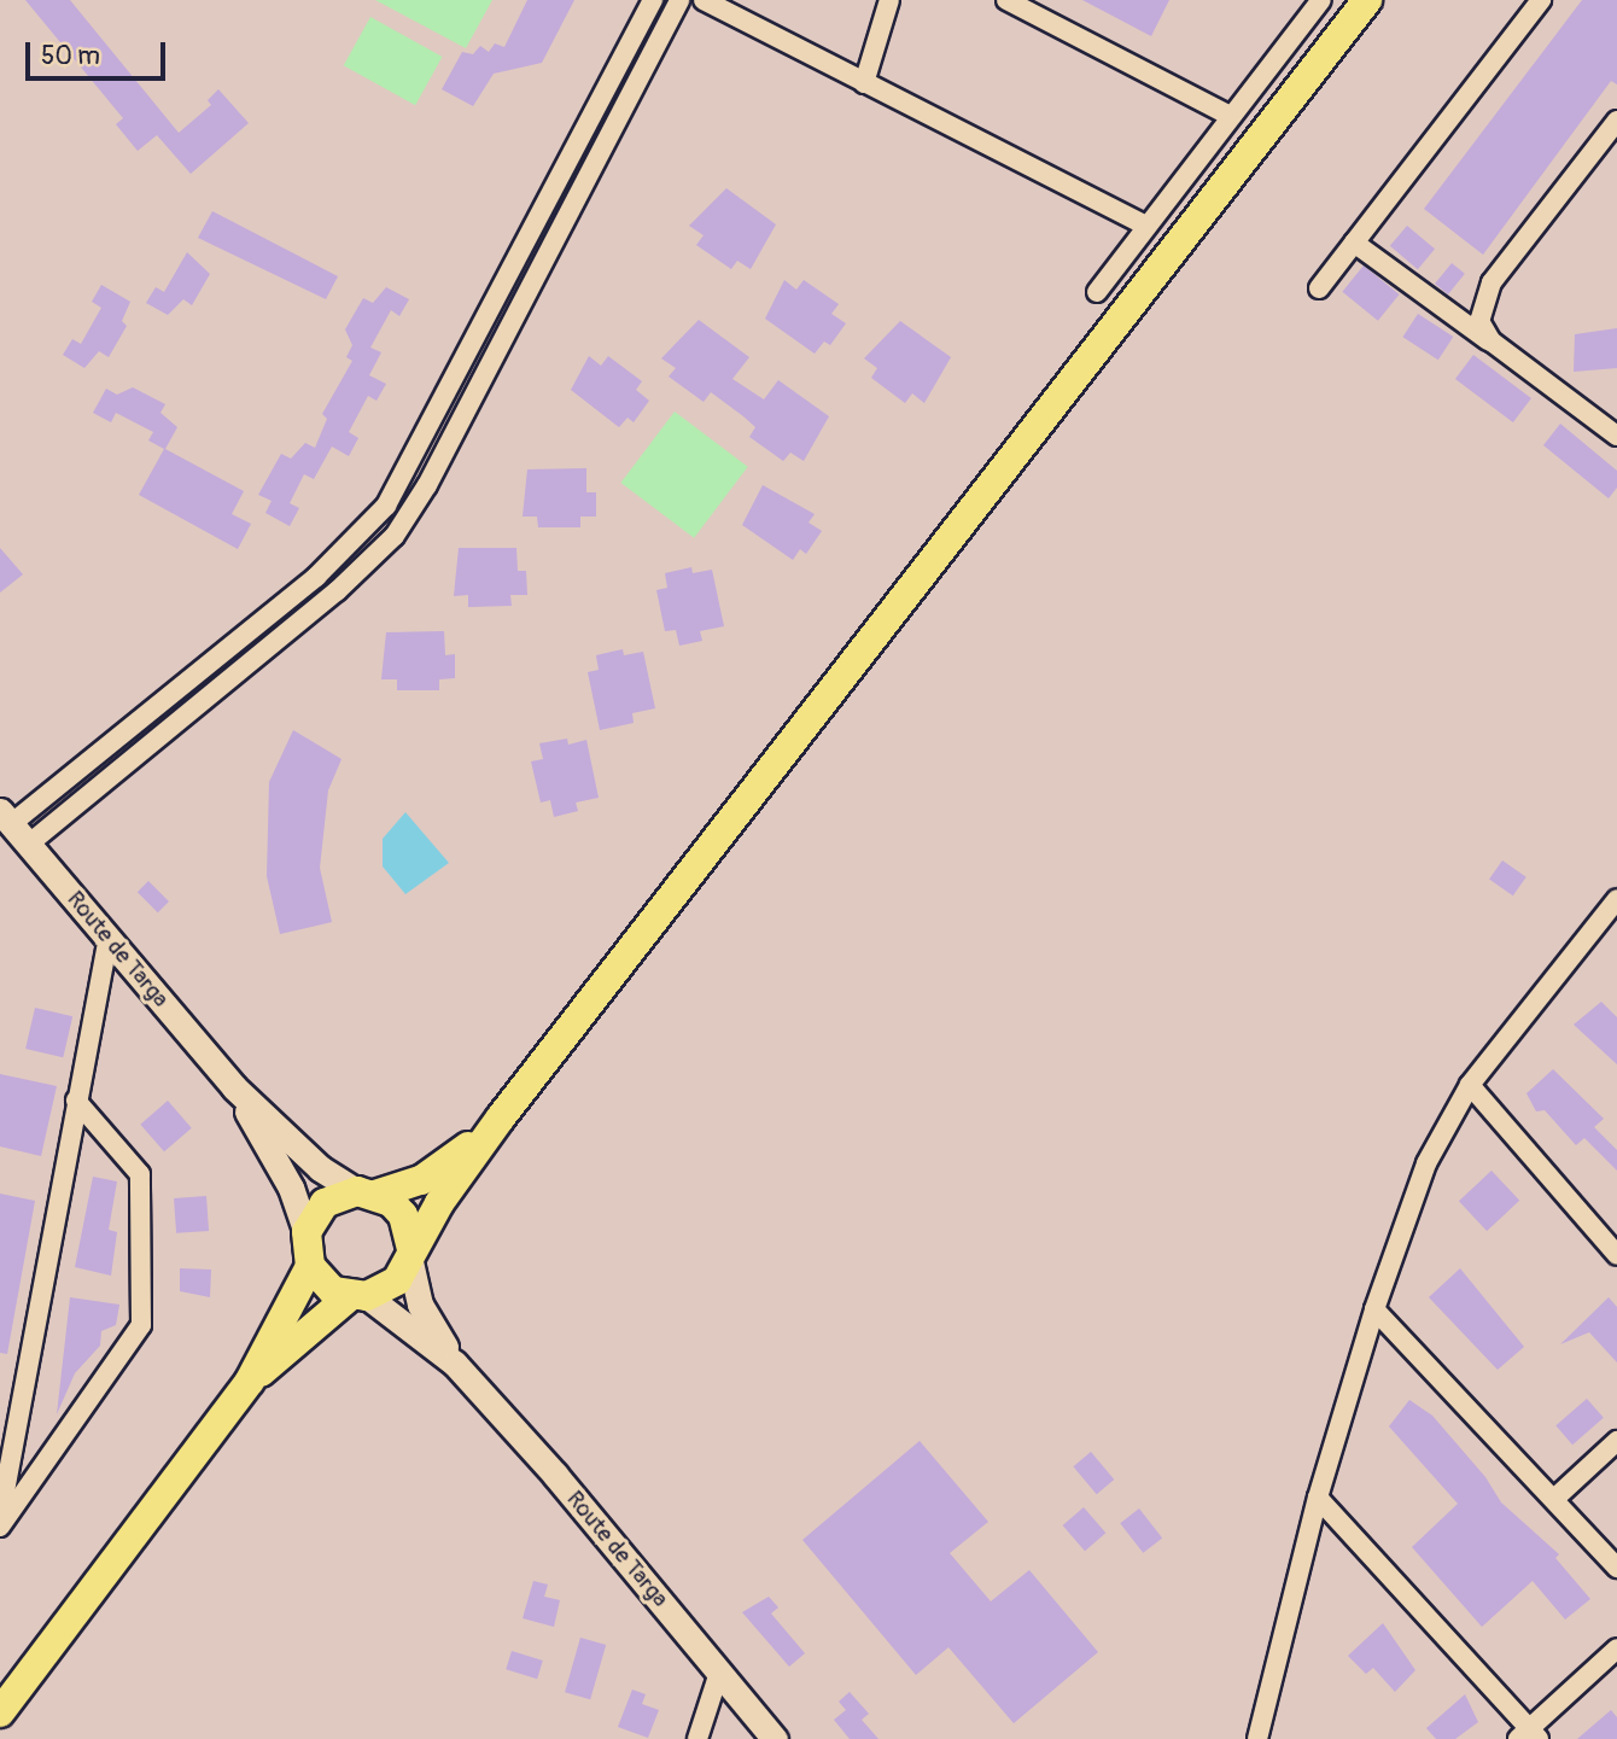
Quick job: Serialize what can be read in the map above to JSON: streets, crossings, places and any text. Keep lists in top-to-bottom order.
{
  "streets": {
    "main road": ["Route de Targa"]
  },
  "scale_bar": "50 m"
}
